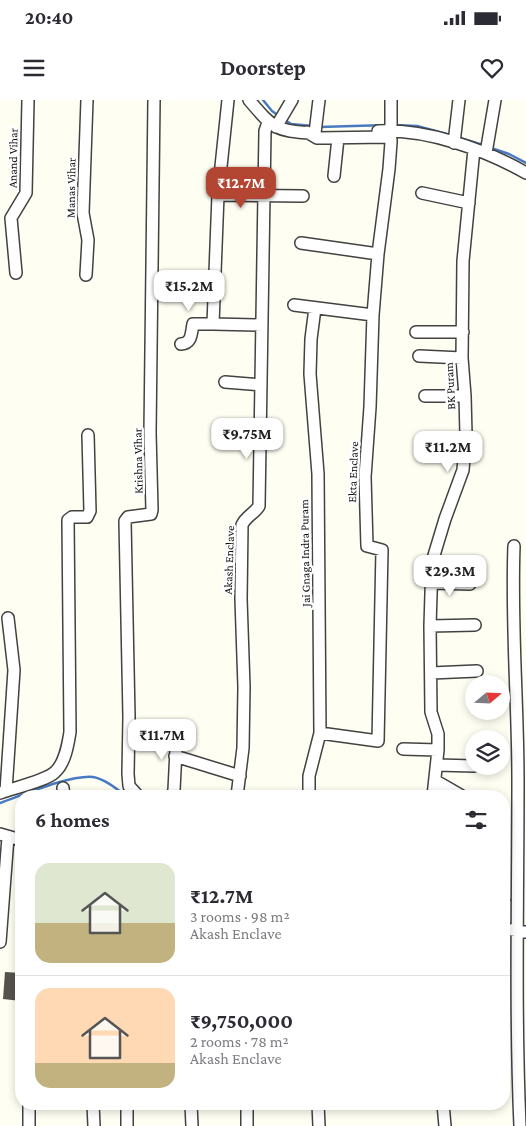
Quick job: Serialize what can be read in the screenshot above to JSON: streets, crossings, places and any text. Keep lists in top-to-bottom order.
{
  "streets": {
    "street": [
      "Anand Vihar",
      "Manas Vihar",
      "BK Puram",
      "Krishna Vihar",
      "Ekta Enclave",
      "Jai Gnaga Indra Puram",
      "Akash Enclave"
    ]
  },
  "crossings": [
    ["Ekta Enclave", "Jai Gnaga Indra Puram"]
  ],
  "north": "right",
  "page": {
    "status": "20:40",
    "header": "Doorstep",
    "price": [
      "₹12.7M",
      "₹15.2M",
      "₹9.75M",
      "₹11.2M",
      "₹29.3M",
      "₹11.7M"
    ],
    "heading": "6 homes",
    "list": [
      {
        "name": "₹12.7M",
        "note": "3 rooms · 98 m² · Akash Enclave"
      },
      {
        "name": "₹9,750,000",
        "note": "2 rooms · 78 m² · Akash Enclave"
      }
    ]
  }
}
